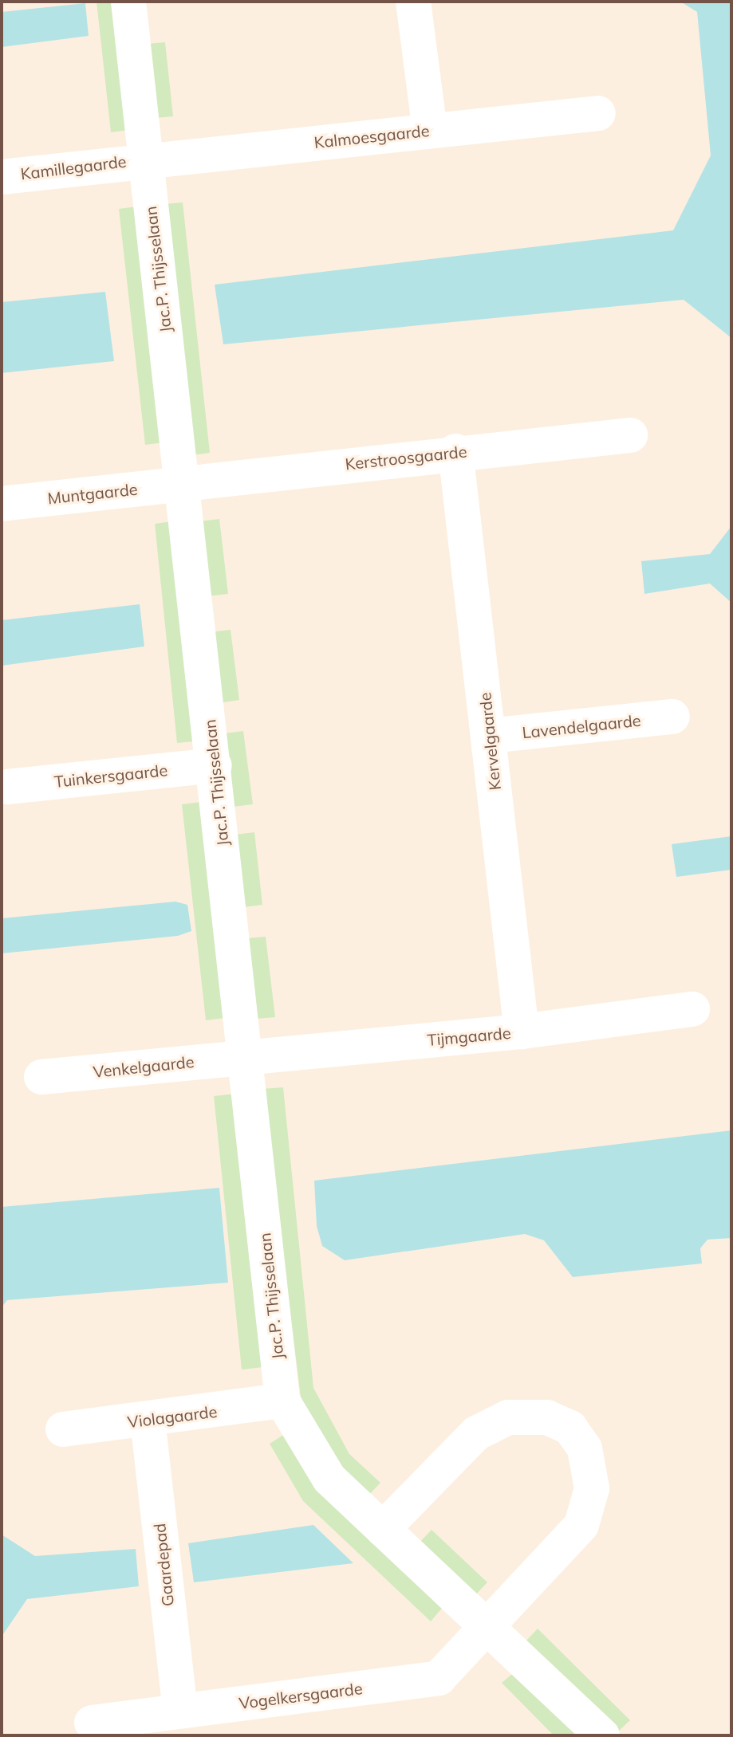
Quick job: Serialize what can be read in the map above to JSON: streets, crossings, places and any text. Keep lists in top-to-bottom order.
{
  "streets": {
    "street": [
      "Kalmoesgaarde",
      "Kamillegaarde",
      "Jac.P. Thijsselaan",
      "Kerstroosgaarde",
      "Muntgaarde",
      "Lavendelgaarde",
      "Kervelgaarde",
      "Tuinkersgaarde",
      "Tijmgaarde",
      "Venkelgaarde",
      "Violagaarde",
      "Gaardepad",
      "Vogelkersgaarde"
    ]
  },
  "crossings": [
    ["Kalmoesgaarde", "Kamillegaarde"],
    ["Kalmoesgaarde", "Jac.P. Thijsselaan"],
    ["Kamillegaarde", "Jac.P. Thijsselaan"],
    ["Jac.P. Thijsselaan", "Kerstroosgaarde"],
    ["Jac.P. Thijsselaan", "Muntgaarde"],
    ["Jac.P. Thijsselaan", "Tuinkersgaarde"],
    ["Jac.P. Thijsselaan", "Tijmgaarde"],
    ["Jac.P. Thijsselaan", "Venkelgaarde"],
    ["Jac.P. Thijsselaan", "Violagaarde"],
    ["Jac.P. Thijsselaan", "Vogelkersgaarde"],
    ["Kerstroosgaarde", "Muntgaarde"],
    ["Kerstroosgaarde", "Kervelgaarde"],
    ["Lavendelgaarde", "Kervelgaarde"],
    ["Kervelgaarde", "Tijmgaarde"],
    ["Tijmgaarde", "Venkelgaarde"],
    ["Violagaarde", "Gaardepad"],
    ["Gaardepad", "Vogelkersgaarde"]
  ]
}
